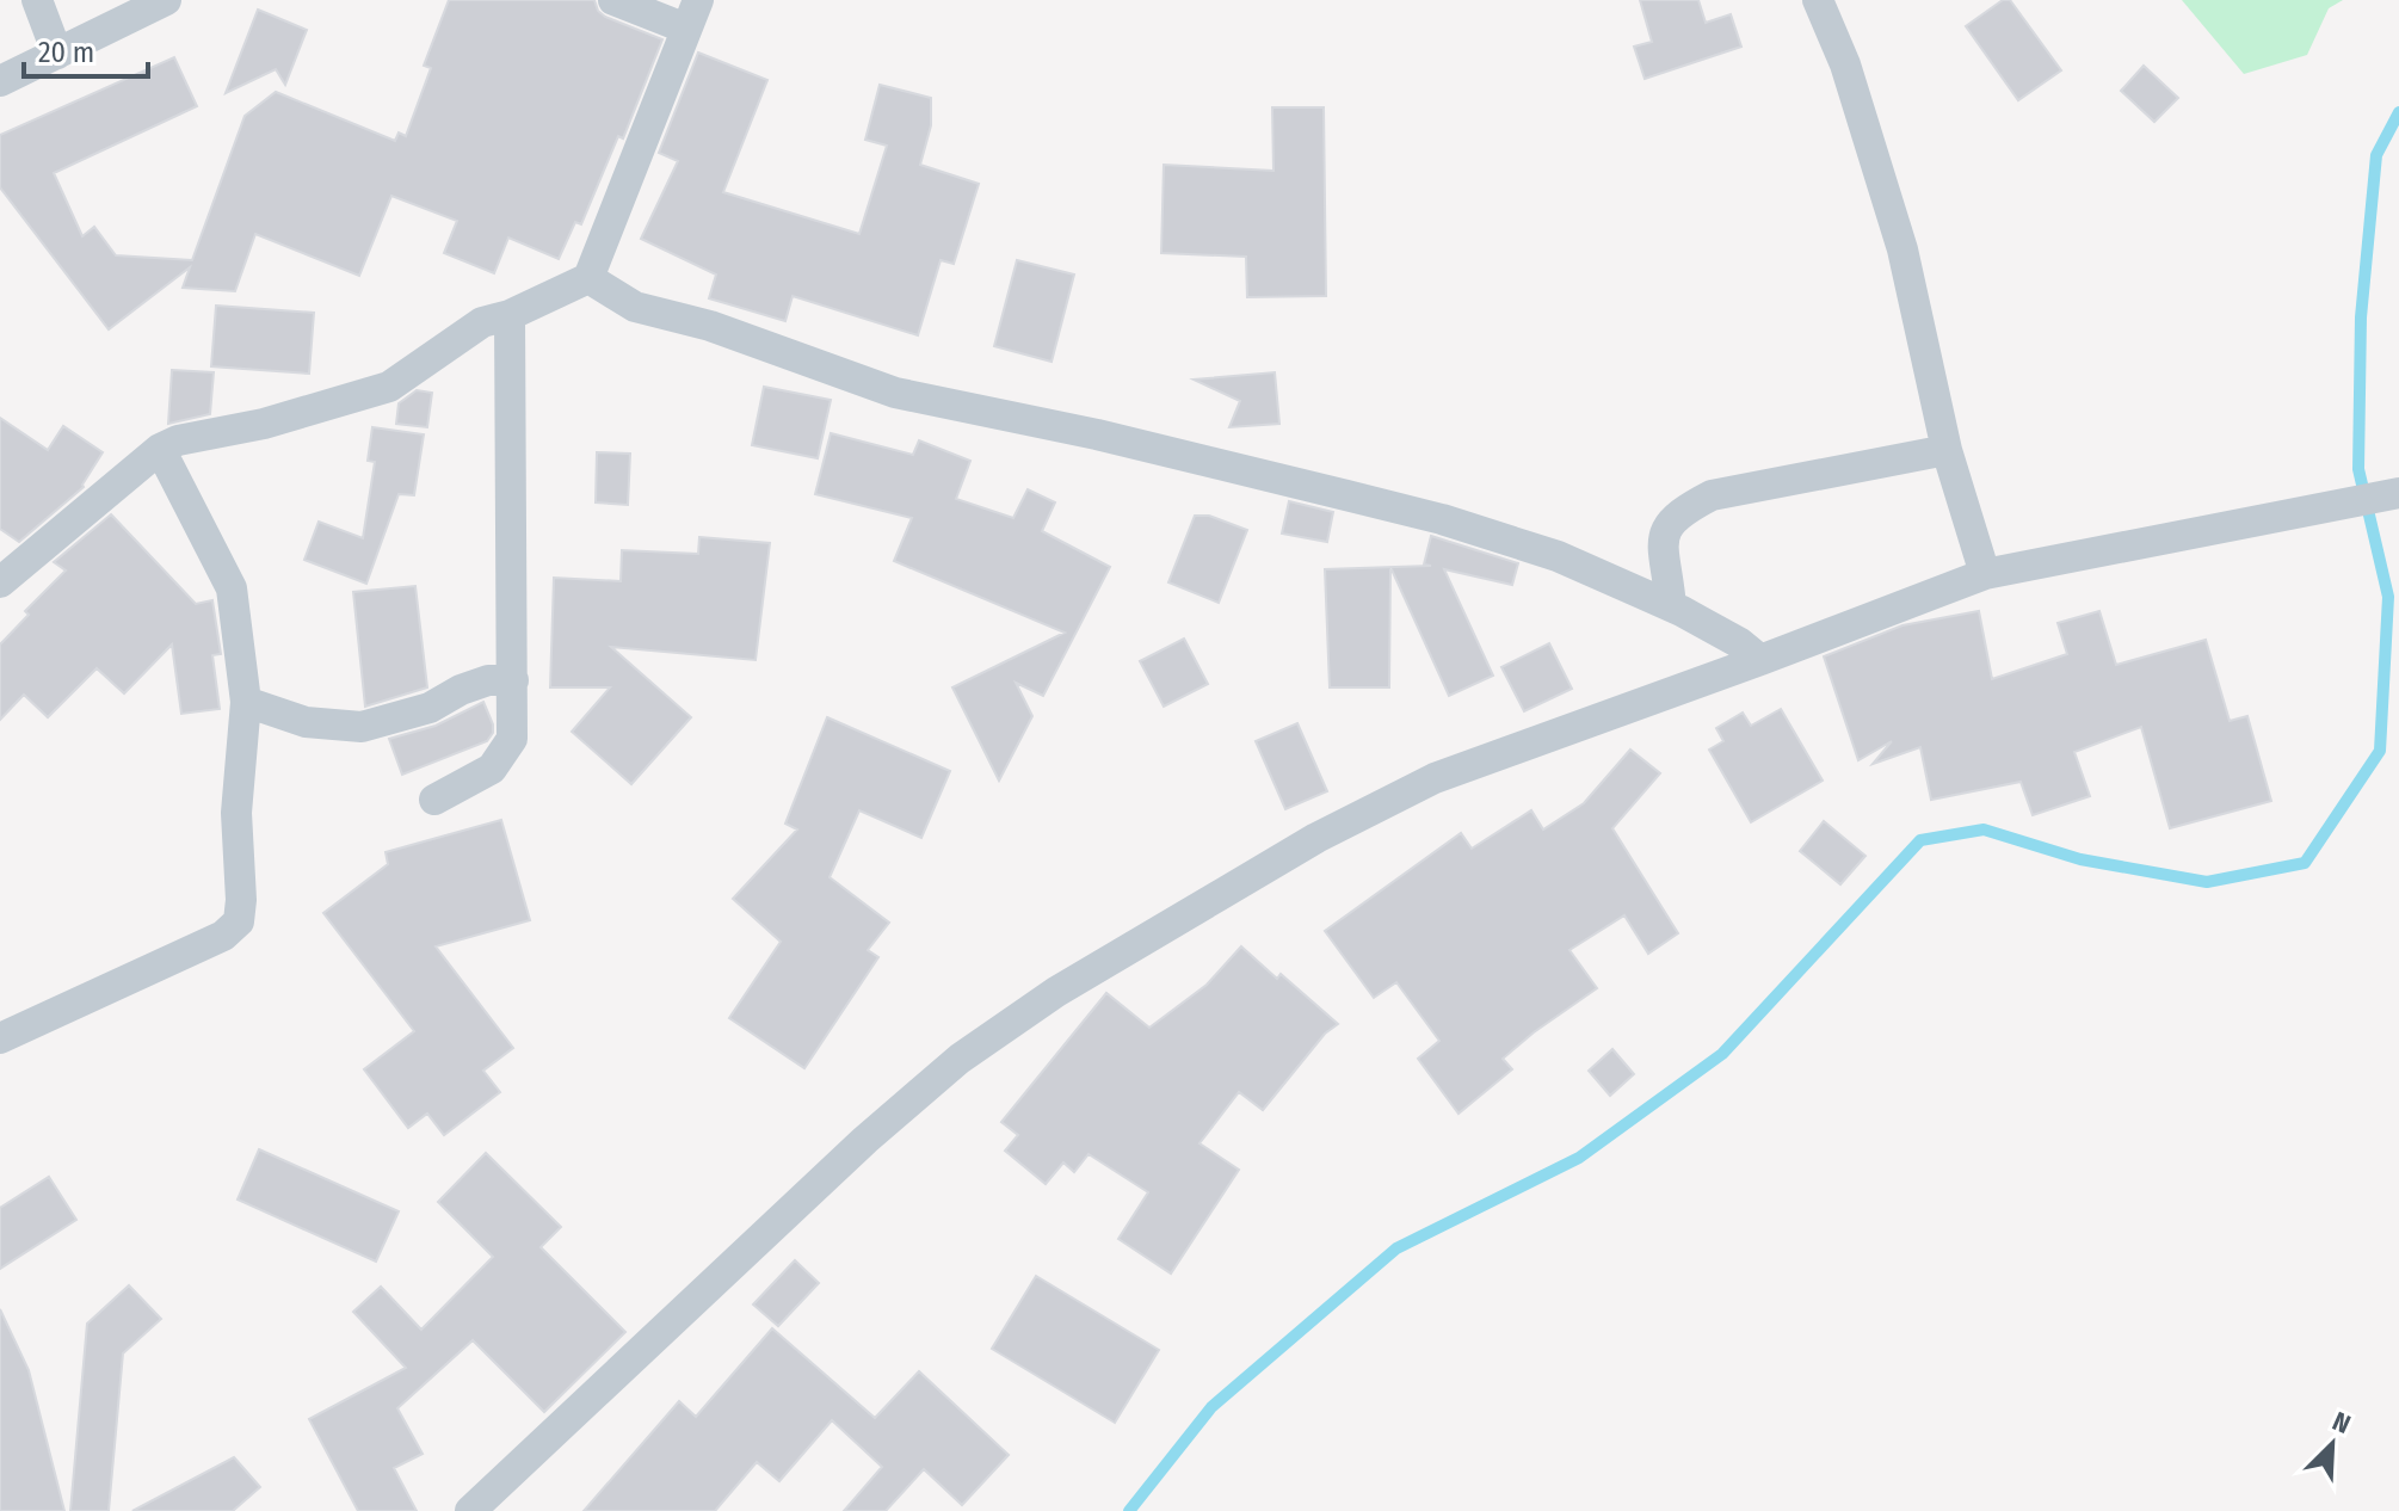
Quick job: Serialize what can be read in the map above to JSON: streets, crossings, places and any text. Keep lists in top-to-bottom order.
{
  "scale_bar": "20 m",
  "north": "top right"
}
